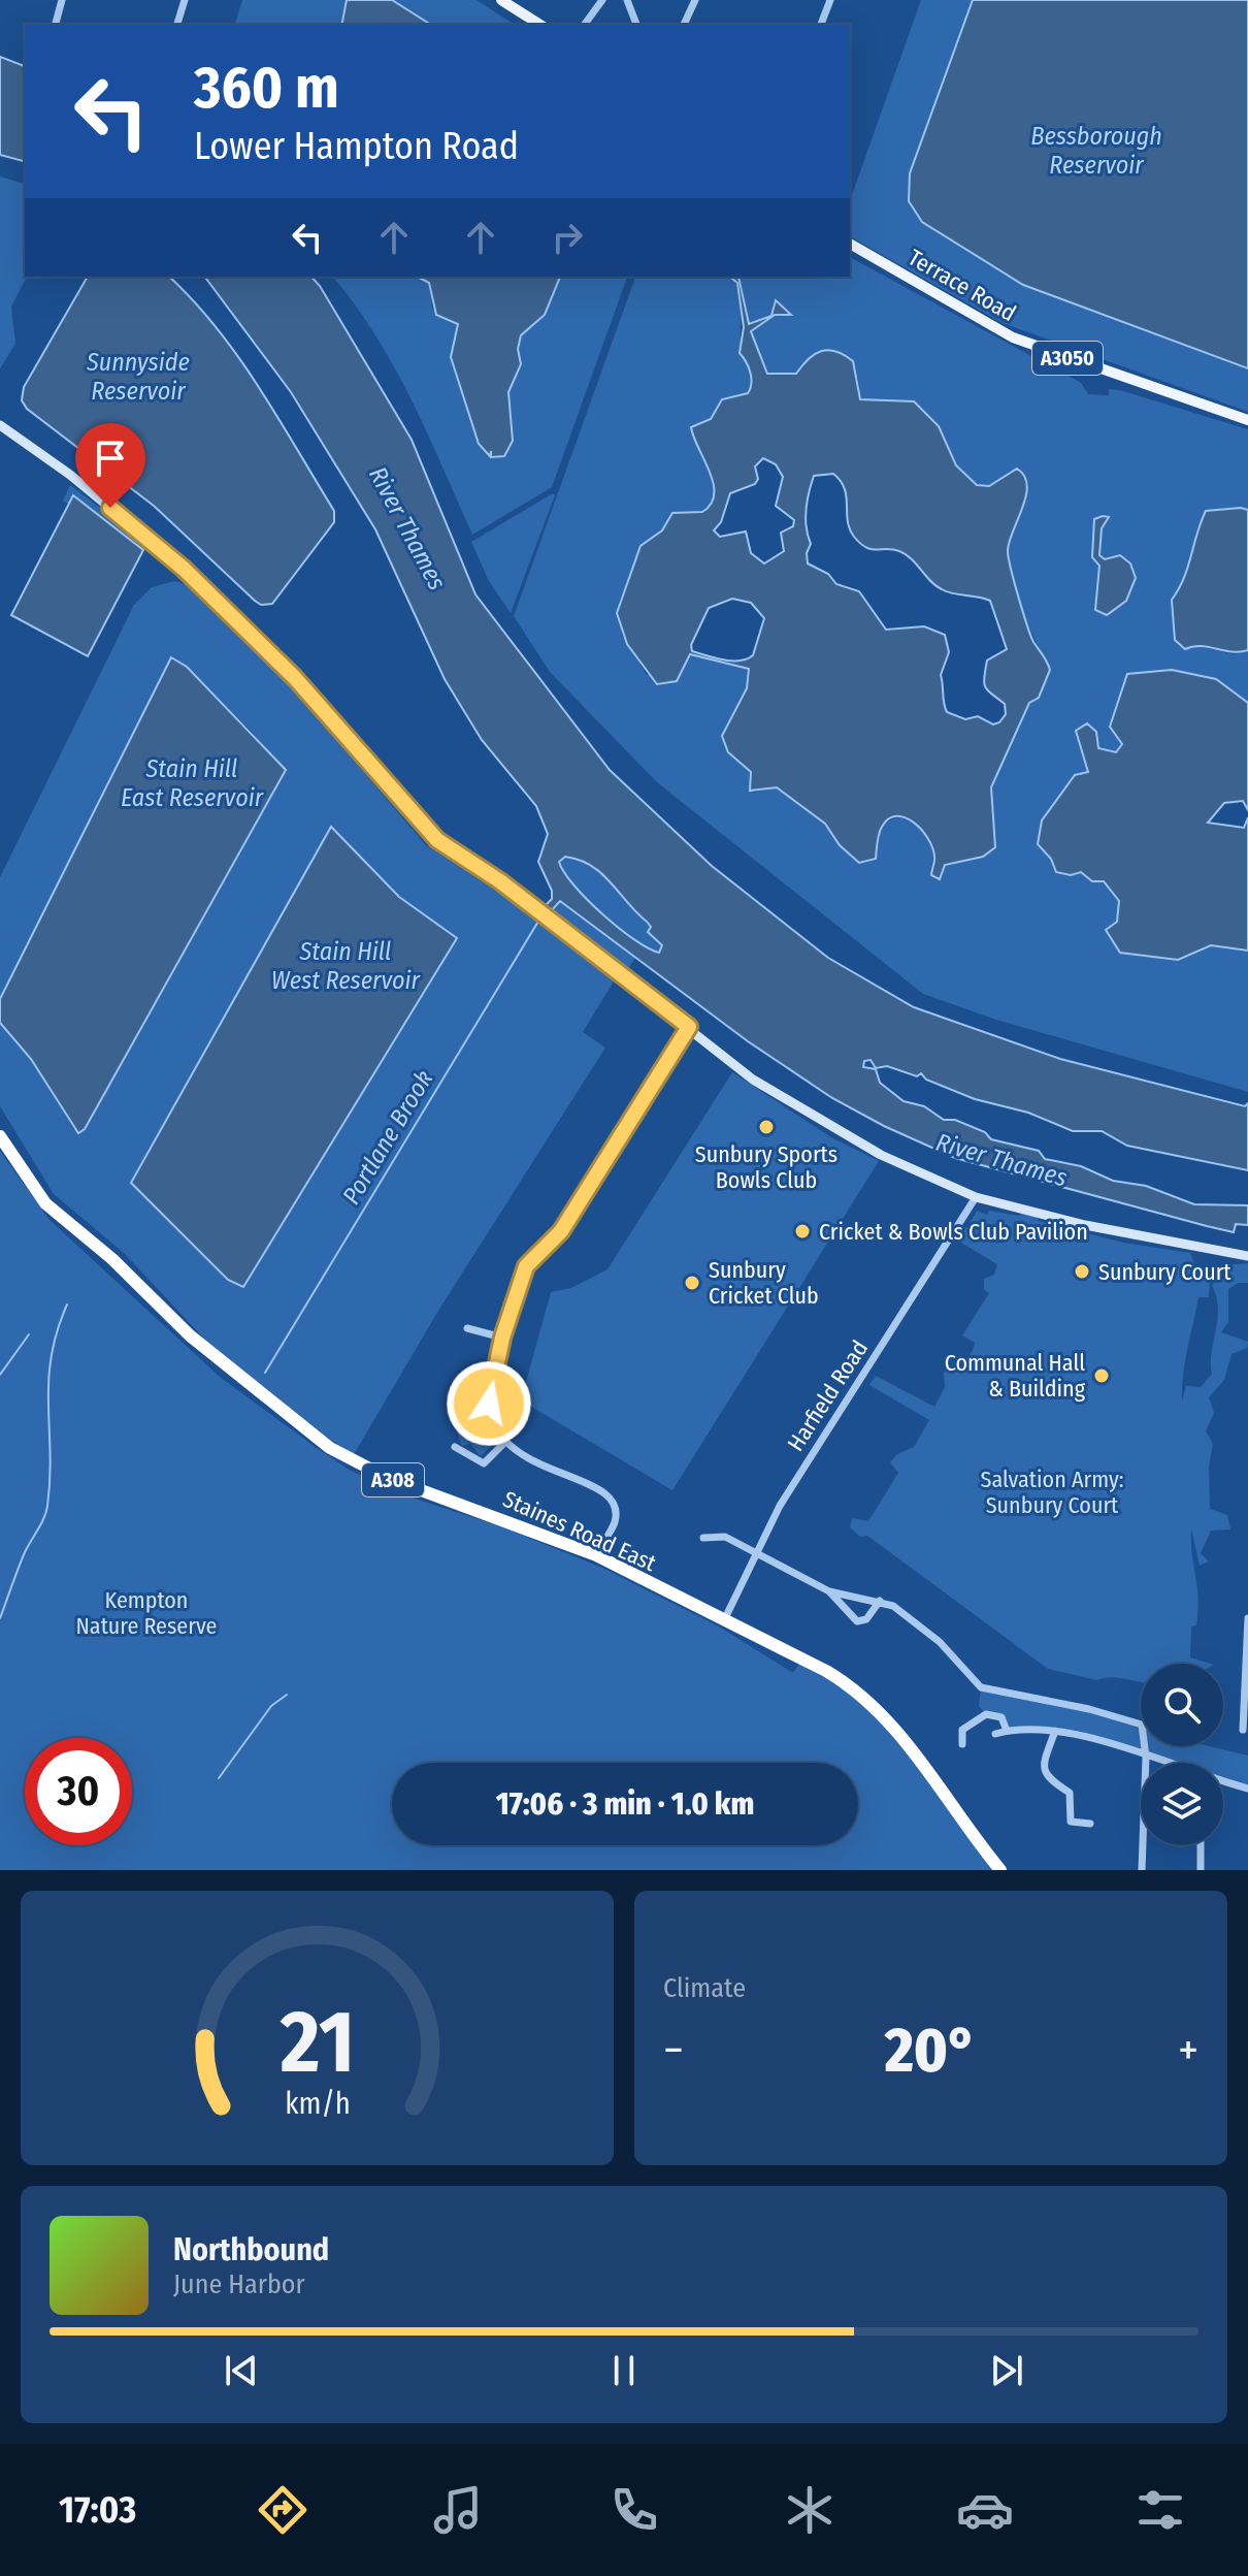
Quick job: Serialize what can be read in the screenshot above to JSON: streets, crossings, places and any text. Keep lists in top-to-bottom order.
{
  "streets": {
    "highway": ["A308", "Staines Road East"],
    "main road": ["Terrace Road", "A3050"],
    "street": ["Harfield Road"]
  },
  "crossings": [
    ["Harfield Road", "Staines Road East"]
  ],
  "water": [
    "Bessborough Reservoir",
    "Sunnyside Reservoir",
    "River Thames",
    "Stain Hill East Reservoir",
    "Stain Hill West Reservoir",
    "Portlane Brook"
  ],
  "parks": ["Salvation Army: Sunbury Court", "Kempton Nature Reserve"],
  "places": [
    "Sunbury Sports Bowls Club",
    "Cricket & Bowls Club Pavilion",
    "Sunbury Court",
    "Sunbury Cricket Club",
    "Communal Hall & Building"
  ],
  "page": {
    "turn": ["360 m", "Lower Hampton Road"],
    "limit": "30",
    "trip": "17:06 · 3 min · 1.0 km",
    "tile": "Climate",
    "heat": ["−", "20°", "+"],
    "song": ["Northbound", "June Harbor"],
    "tabs": "17:03",
    "gauge": ["21", "km/h"]
  }
}
